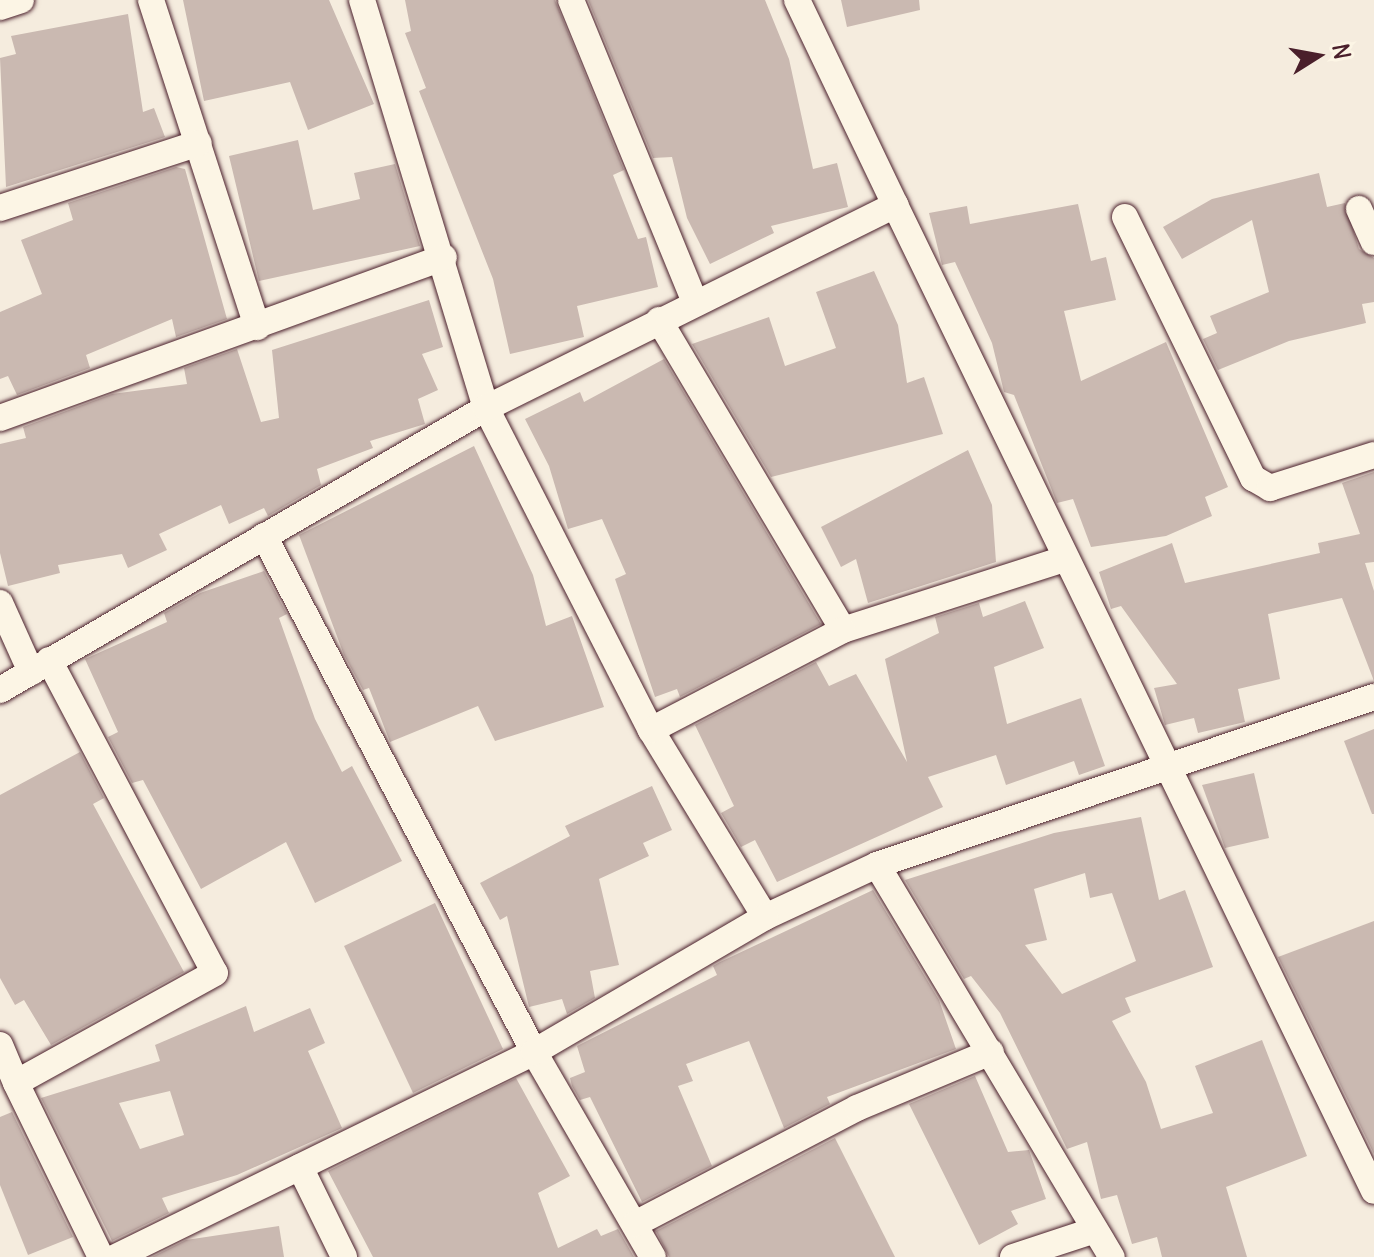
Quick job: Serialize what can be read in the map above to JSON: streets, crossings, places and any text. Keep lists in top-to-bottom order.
{
  "north": "right"
}
